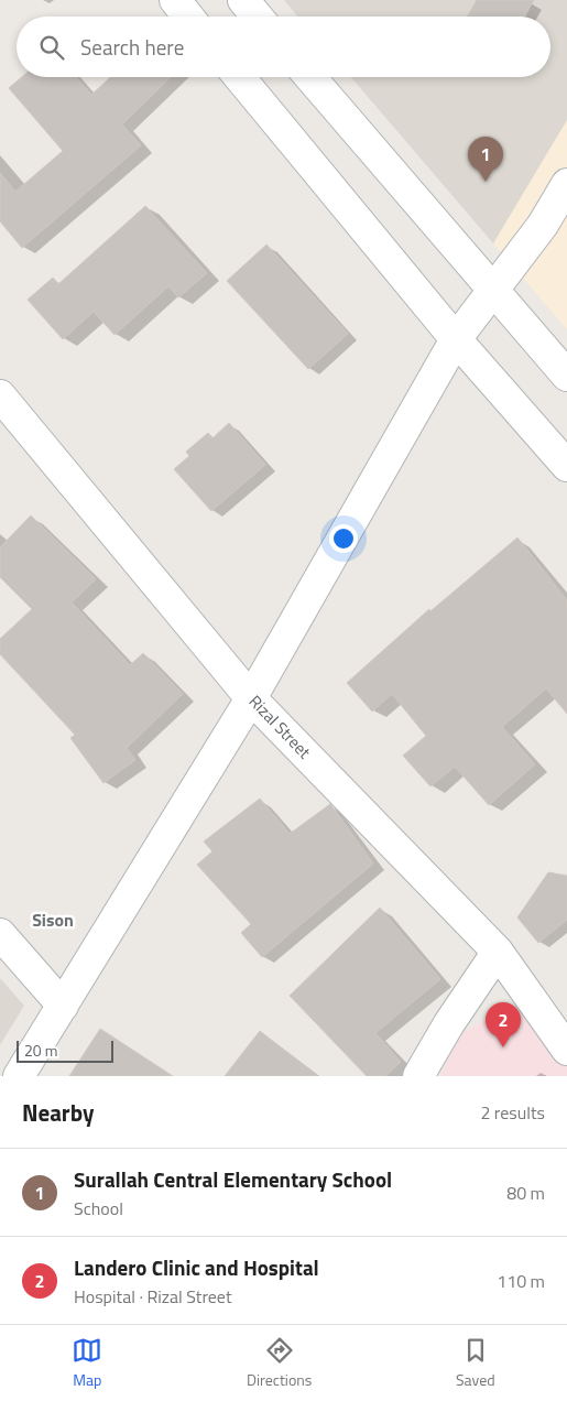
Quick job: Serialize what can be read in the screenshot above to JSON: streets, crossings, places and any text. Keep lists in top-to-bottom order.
{
  "streets": {
    "street": ["Rizal Street"]
  },
  "districts": ["Sison"],
  "scale_bar": "20 m",
  "page": {
    "search": "Search here",
    "pins": ["1", "2"],
    "scale": "20 m",
    "heading": ["Nearby", "2 results"],
    "list": [
      {
        "mark": "1",
        "name": "Surallah Central Elementary School",
        "note": "School",
        "value": "80 m"
      },
      {
        "mark": "2",
        "name": "Landero Clinic and Hospital",
        "note": "Hospital · Rizal Street",
        "value": "110 m"
      }
    ],
    "nav": ["Map", "Directions", "Saved"]
  }
}
